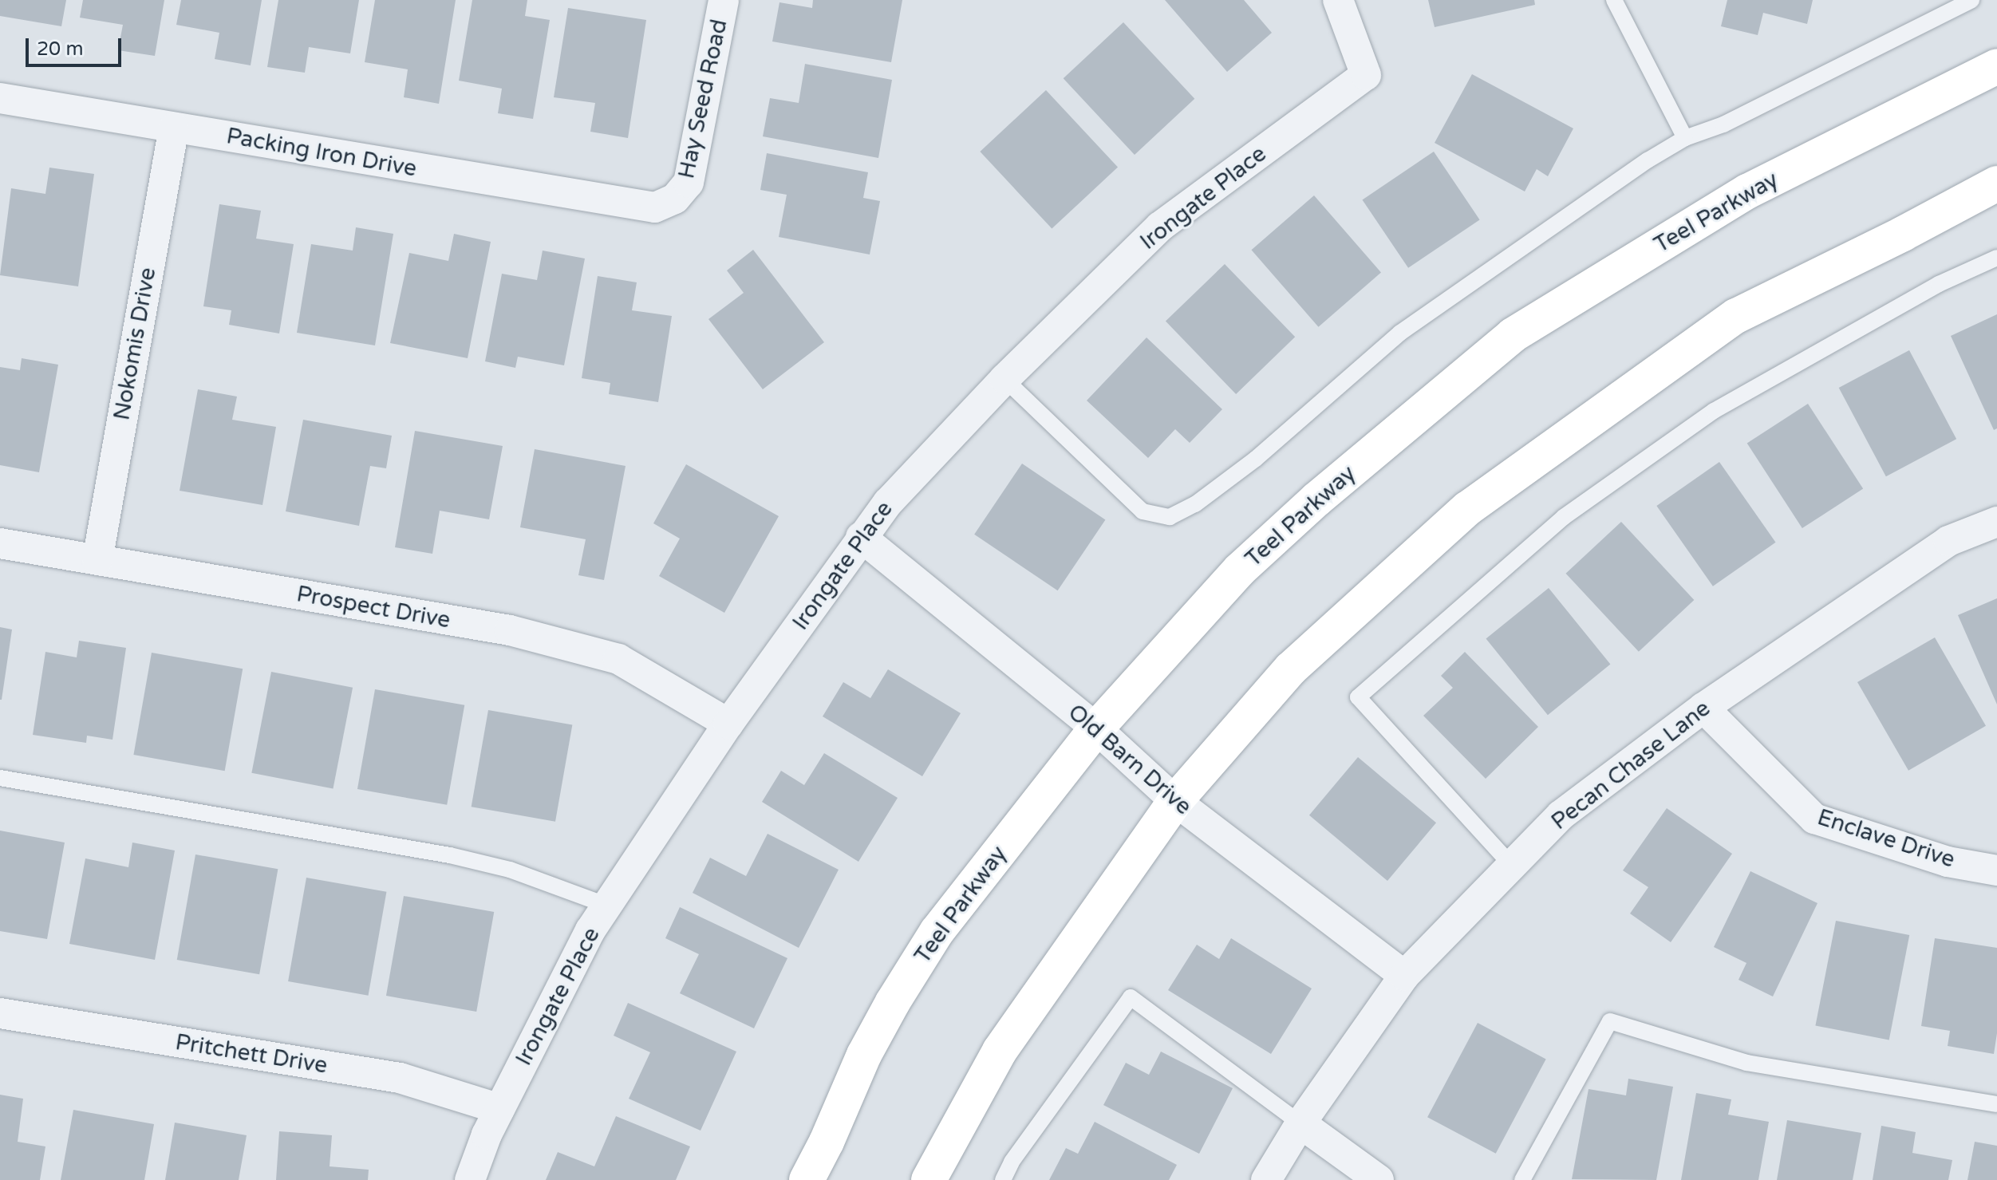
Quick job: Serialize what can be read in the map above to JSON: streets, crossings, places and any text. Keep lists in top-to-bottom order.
{
  "streets": {
    "main road": ["Teel Parkway"],
    "street": [
      "Hay Seed Road",
      "Packing Iron Drive",
      "Irongate Place",
      "Nokomis Drive",
      "Prospect Drive",
      "Old Barn Drive",
      "Pecan Chase Lane",
      "Enclave Drive",
      "Pritchett Drive"
    ]
  },
  "crossings": [
    ["Hay Seed Road", "Packing Iron Drive"],
    ["Packing Iron Drive", "Nokomis Drive"],
    ["Irongate Place", "Prospect Drive"],
    ["Irongate Place", "Old Barn Drive"],
    ["Irongate Place", "Pritchett Drive"],
    ["Teel Parkway", "Old Barn Drive"],
    ["Nokomis Drive", "Prospect Drive"],
    ["Old Barn Drive", "Pecan Chase Lane"],
    ["Pecan Chase Lane", "Enclave Drive"]
  ],
  "scale_bar": "20 m"
}
